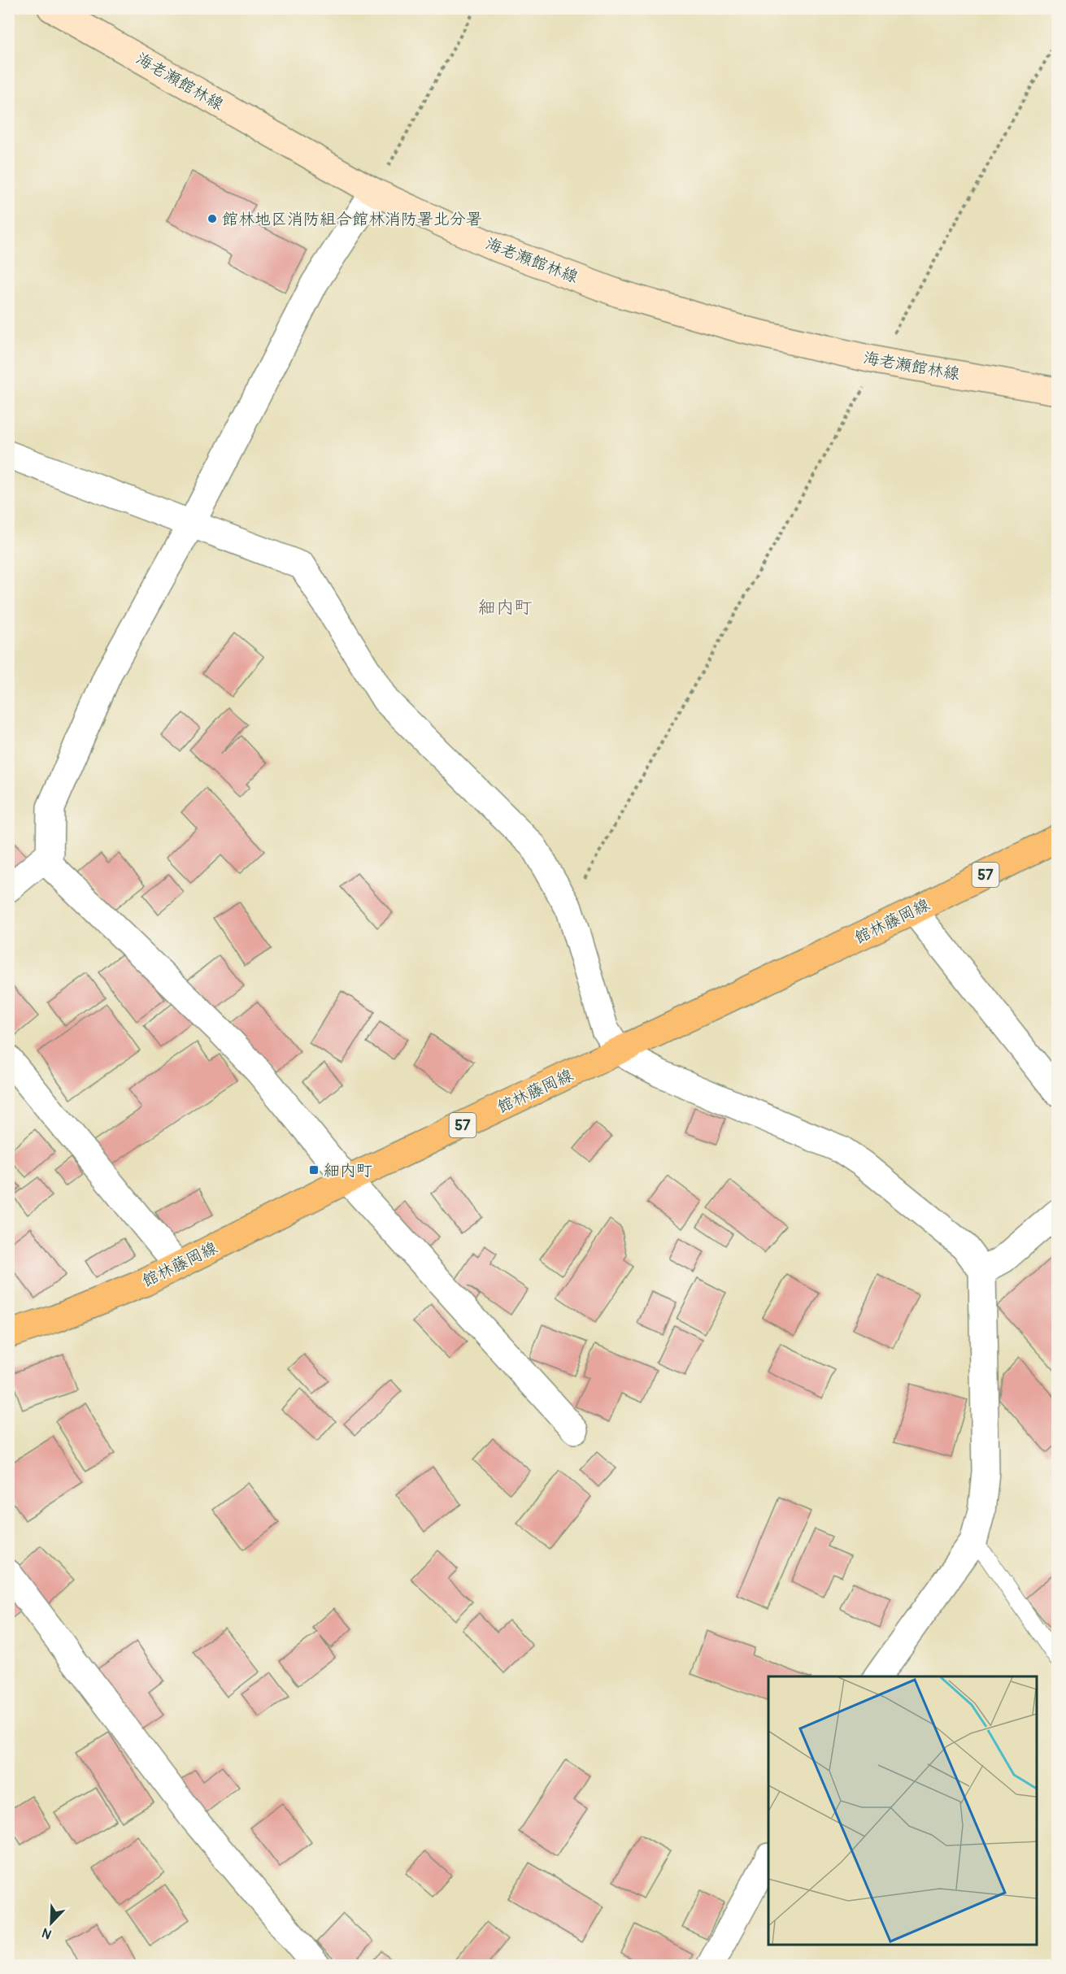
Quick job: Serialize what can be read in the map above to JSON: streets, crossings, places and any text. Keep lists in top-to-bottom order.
{
  "streets": {
    "main road": ["海老瀬館林線", "57", "館林藤岡線"]
  },
  "districts": ["細内町"],
  "places": {
    "other": ["館林地区消防組合館林消防署北分署"],
    "transit": ["細内町"]
  },
  "north": "bottom left"
}
